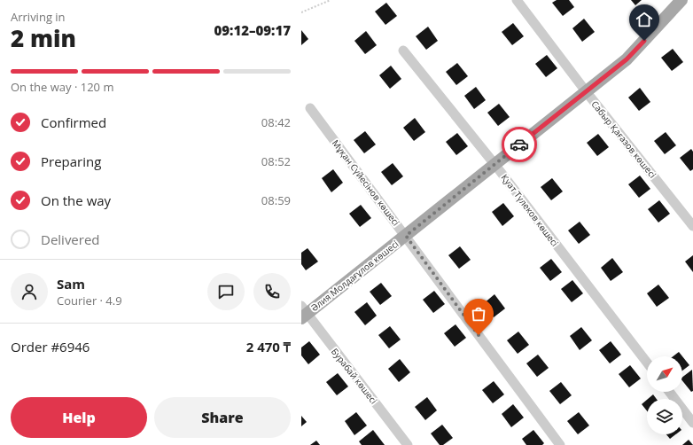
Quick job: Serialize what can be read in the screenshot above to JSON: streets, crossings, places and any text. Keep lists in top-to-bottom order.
{
  "streets": {
    "main road": ["Әлия Молдағұлов көшесі"],
    "street": [
      "Сабыр Қағазов көшесі",
      "Мұқан Сүйесінов көшесі",
      "Қуат Түлеков көшесі",
      "Бурабай көшесi"
    ]
  },
  "crossings": [
    ["Сабыр Қағазов көшесі", "Әлия Молдағұлов көшесі"],
    ["Мұқан Сүйесінов көшесі", "Әлия Молдағұлов көшесі"],
    ["Қуат Түлеков көшесі", "Әлия Молдағұлов көшесі"],
    ["Әлия Молдағұлов көшесі", "Бурабай көшесi"]
  ],
  "north": "top right",
  "page": {
    "heading": ["2 min", "Arriving in", "09:12–09:17"],
    "panel": [
      "Sam",
      "Courier · 4.9",
      "Order #6946",
      "2 470 ₸"
    ],
    "bar": "On the way · 120 m",
    "list": [
      ["Confirmed", "08:42"],
      ["Preparing", "08:52"],
      ["On the way", "08:59"],
      "Delivered"
    ],
    "buttons": ["Help", "Share"]
  }
}
